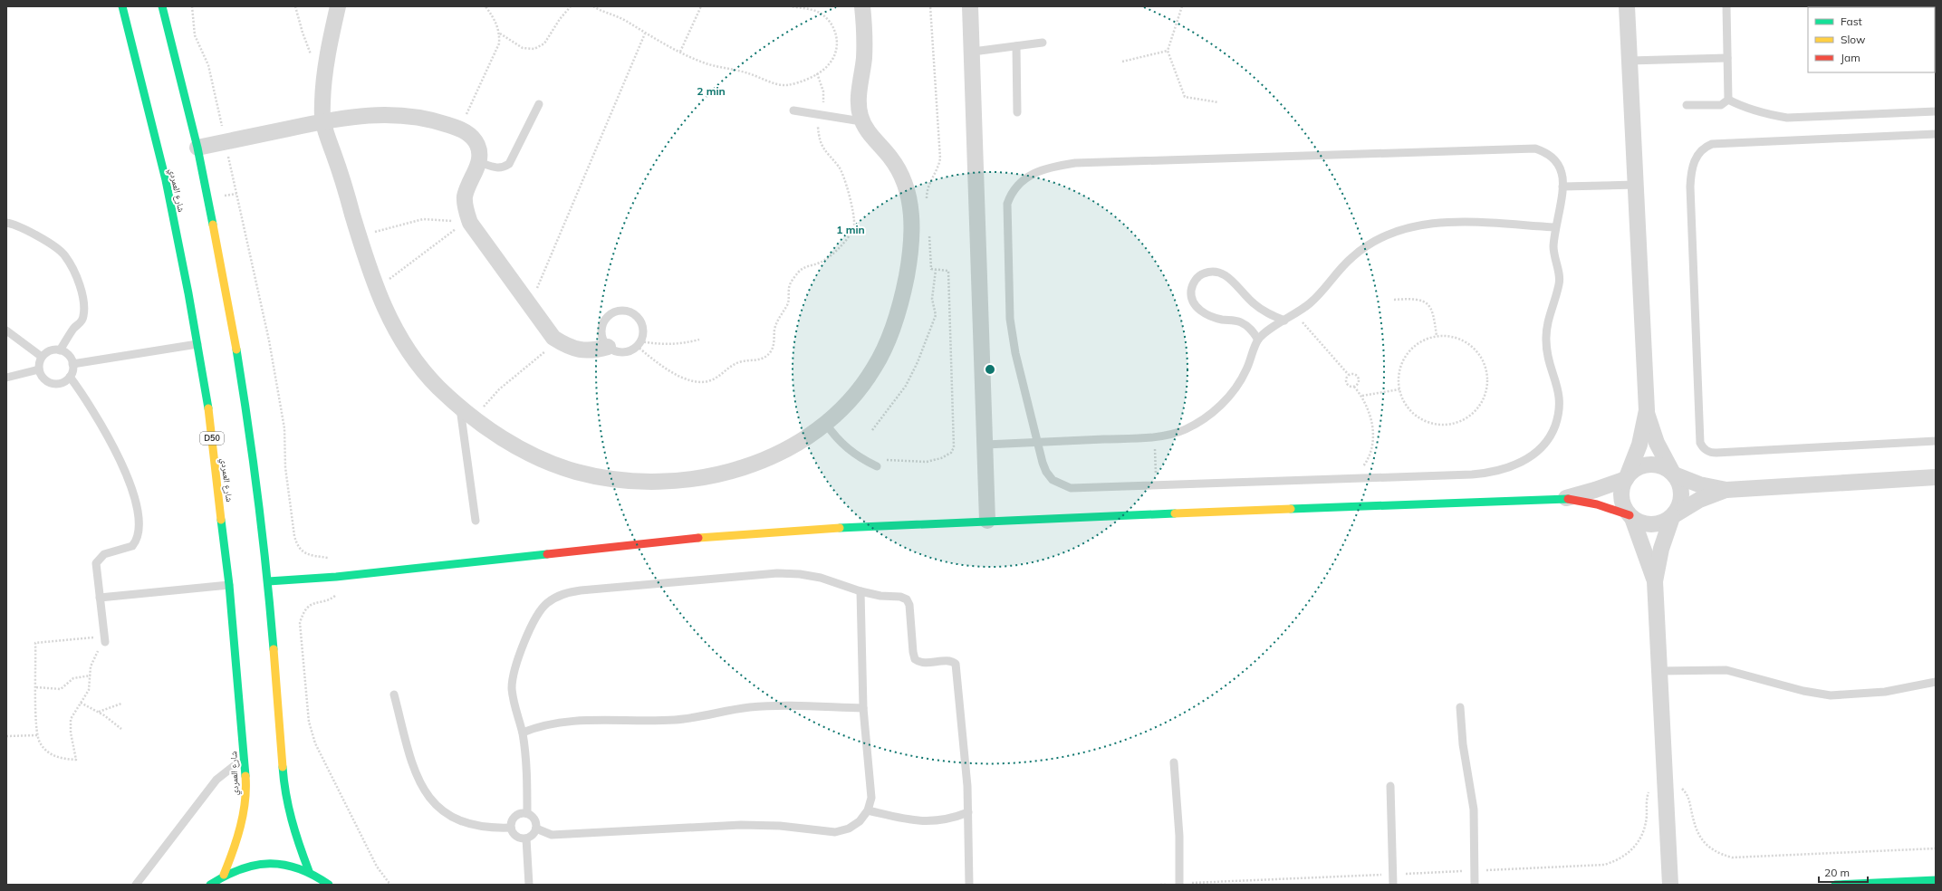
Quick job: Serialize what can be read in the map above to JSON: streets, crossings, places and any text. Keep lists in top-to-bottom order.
{
  "streets": {
    "main road": ["شارع العمردي", "D50"]
  },
  "legend": ["Fast", "Slow", "Jam"],
  "scale_bar": "20 m",
  "rings": ["2 min", "1 min"]
}
